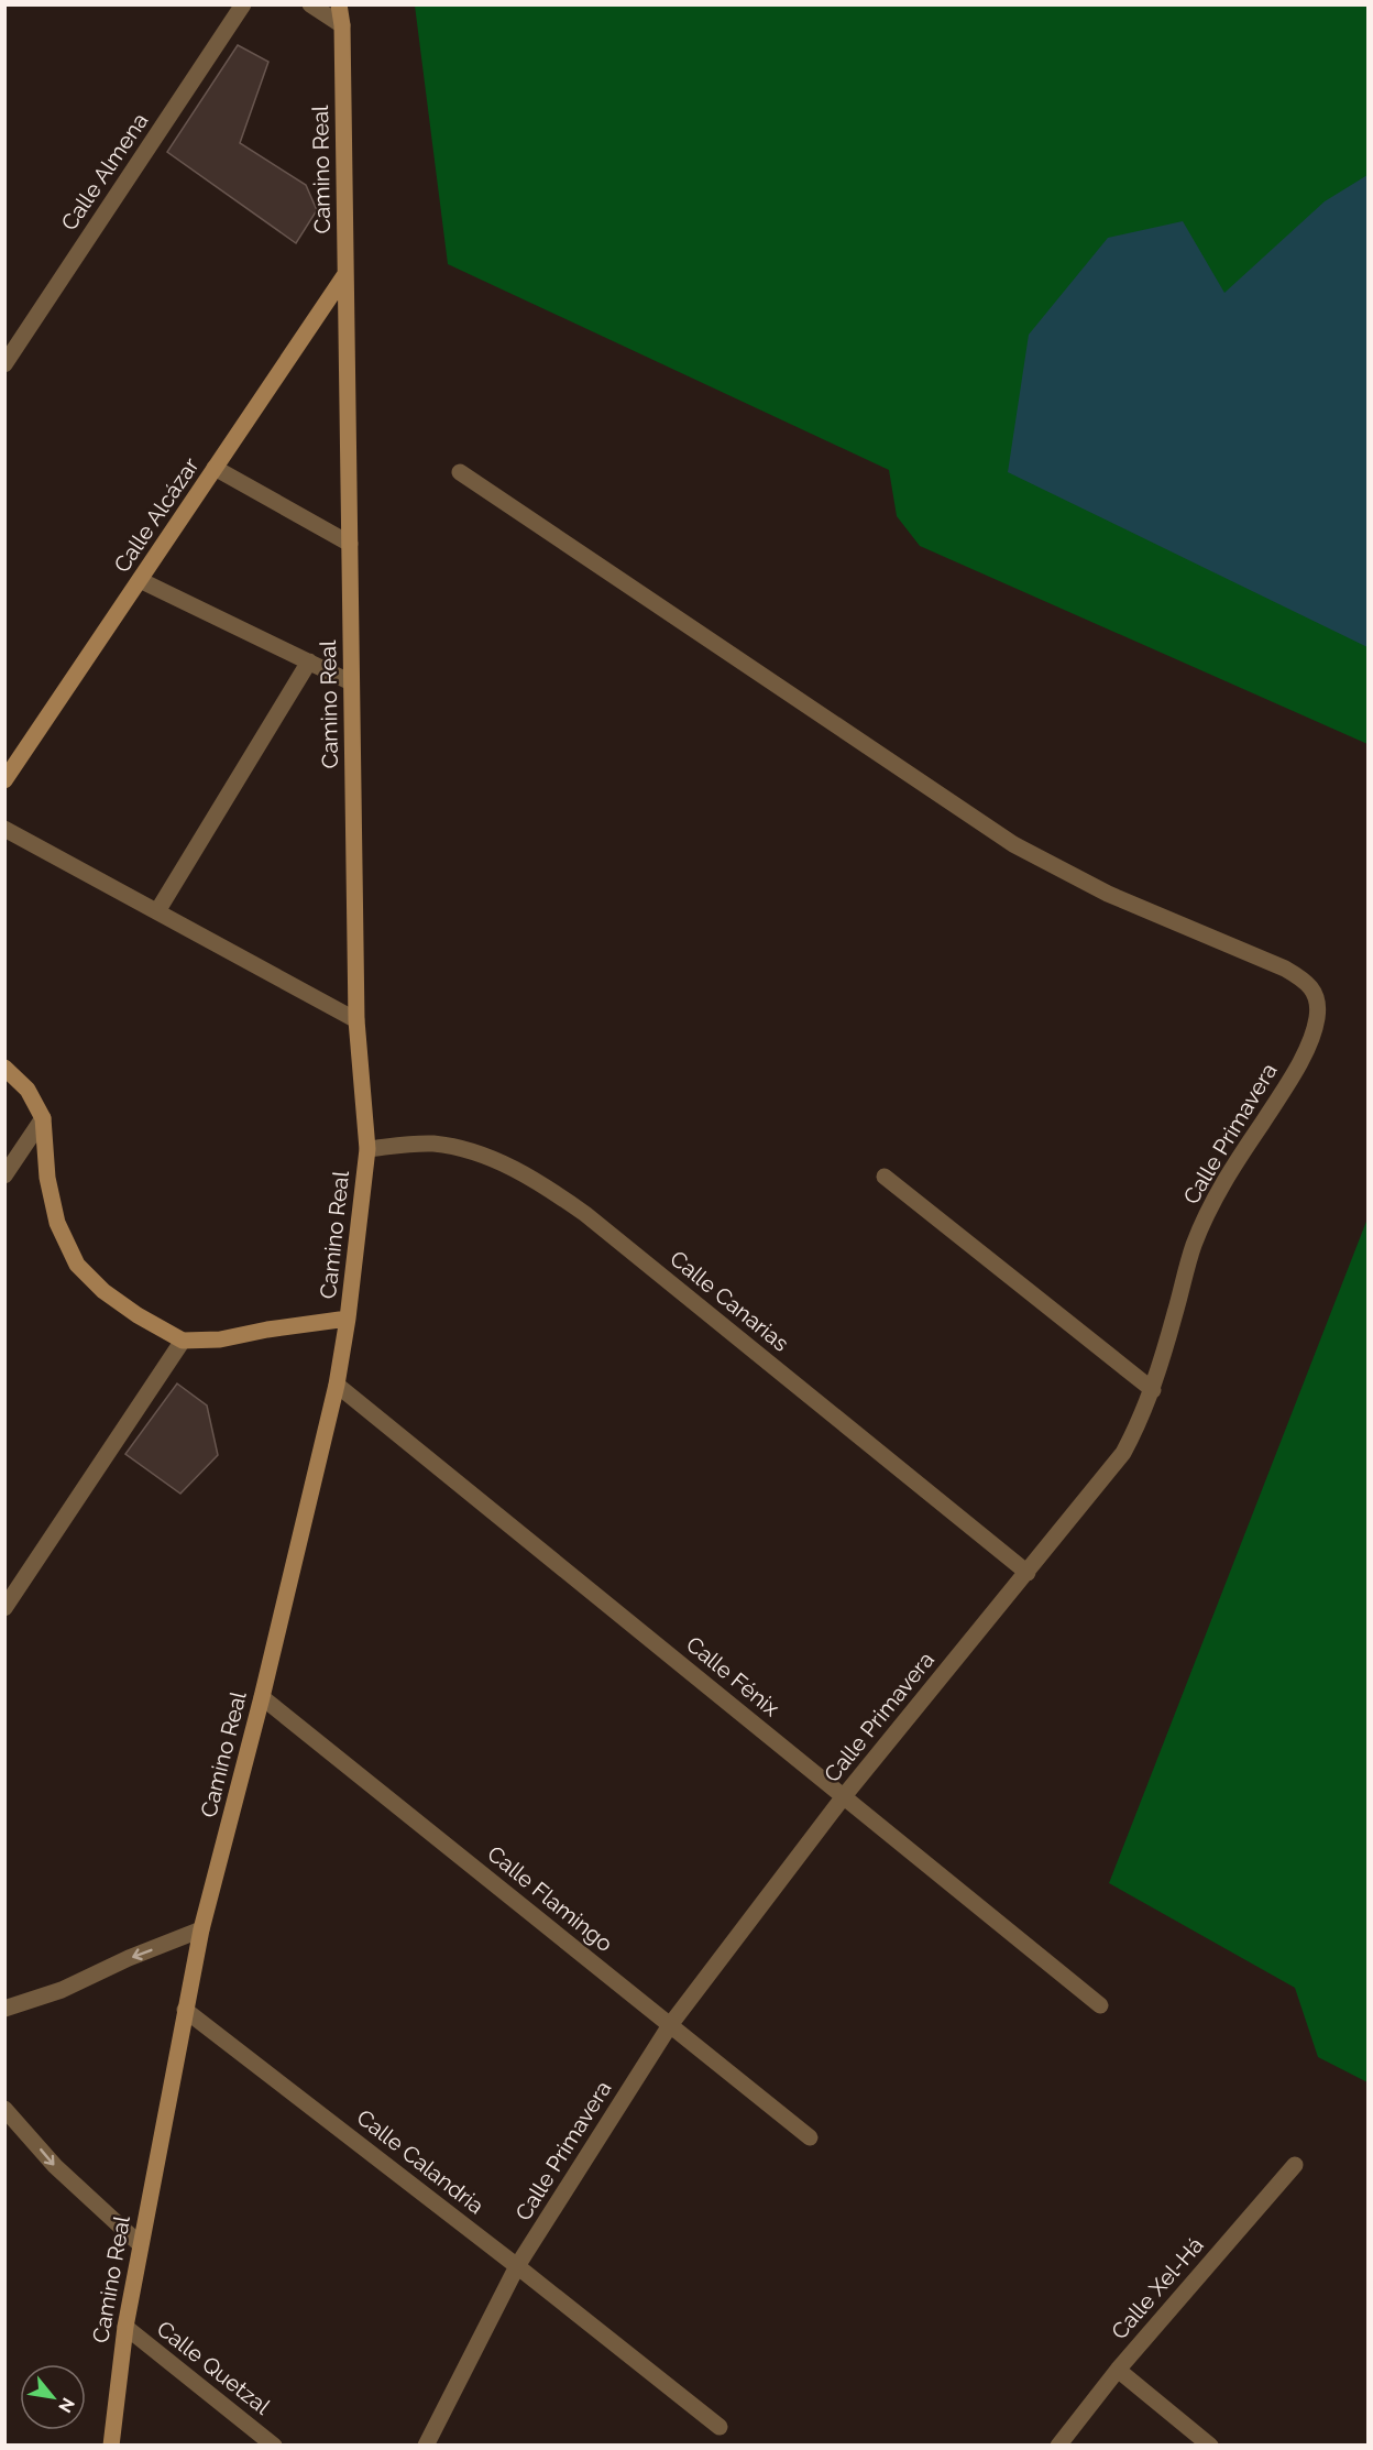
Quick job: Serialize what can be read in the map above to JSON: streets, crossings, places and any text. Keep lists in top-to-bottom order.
{
  "streets": {
    "street": [
      "Camino Real",
      "Calle Almena",
      "Calle Alcázar",
      "Calle Primavera",
      "Calle Canarias",
      "Calle Fénix",
      "Calle Flamingo",
      "Calle Calandria",
      "Calle Xel-Há",
      "Calle Quetzal"
    ]
  },
  "crossings": [
    ["Camino Real", "Calle Alcázar"],
    ["Camino Real", "Calle Canarias"],
    ["Camino Real", "Calle Fénix"],
    ["Camino Real", "Calle Flamingo"],
    ["Camino Real", "Calle Calandria"],
    ["Camino Real", "Calle Quetzal"],
    ["Calle Primavera", "Calle Canarias"],
    ["Calle Primavera", "Calle Fénix"],
    ["Calle Primavera", "Calle Flamingo"],
    ["Calle Primavera", "Calle Calandria"]
  ],
  "north": "bottom right"
}
